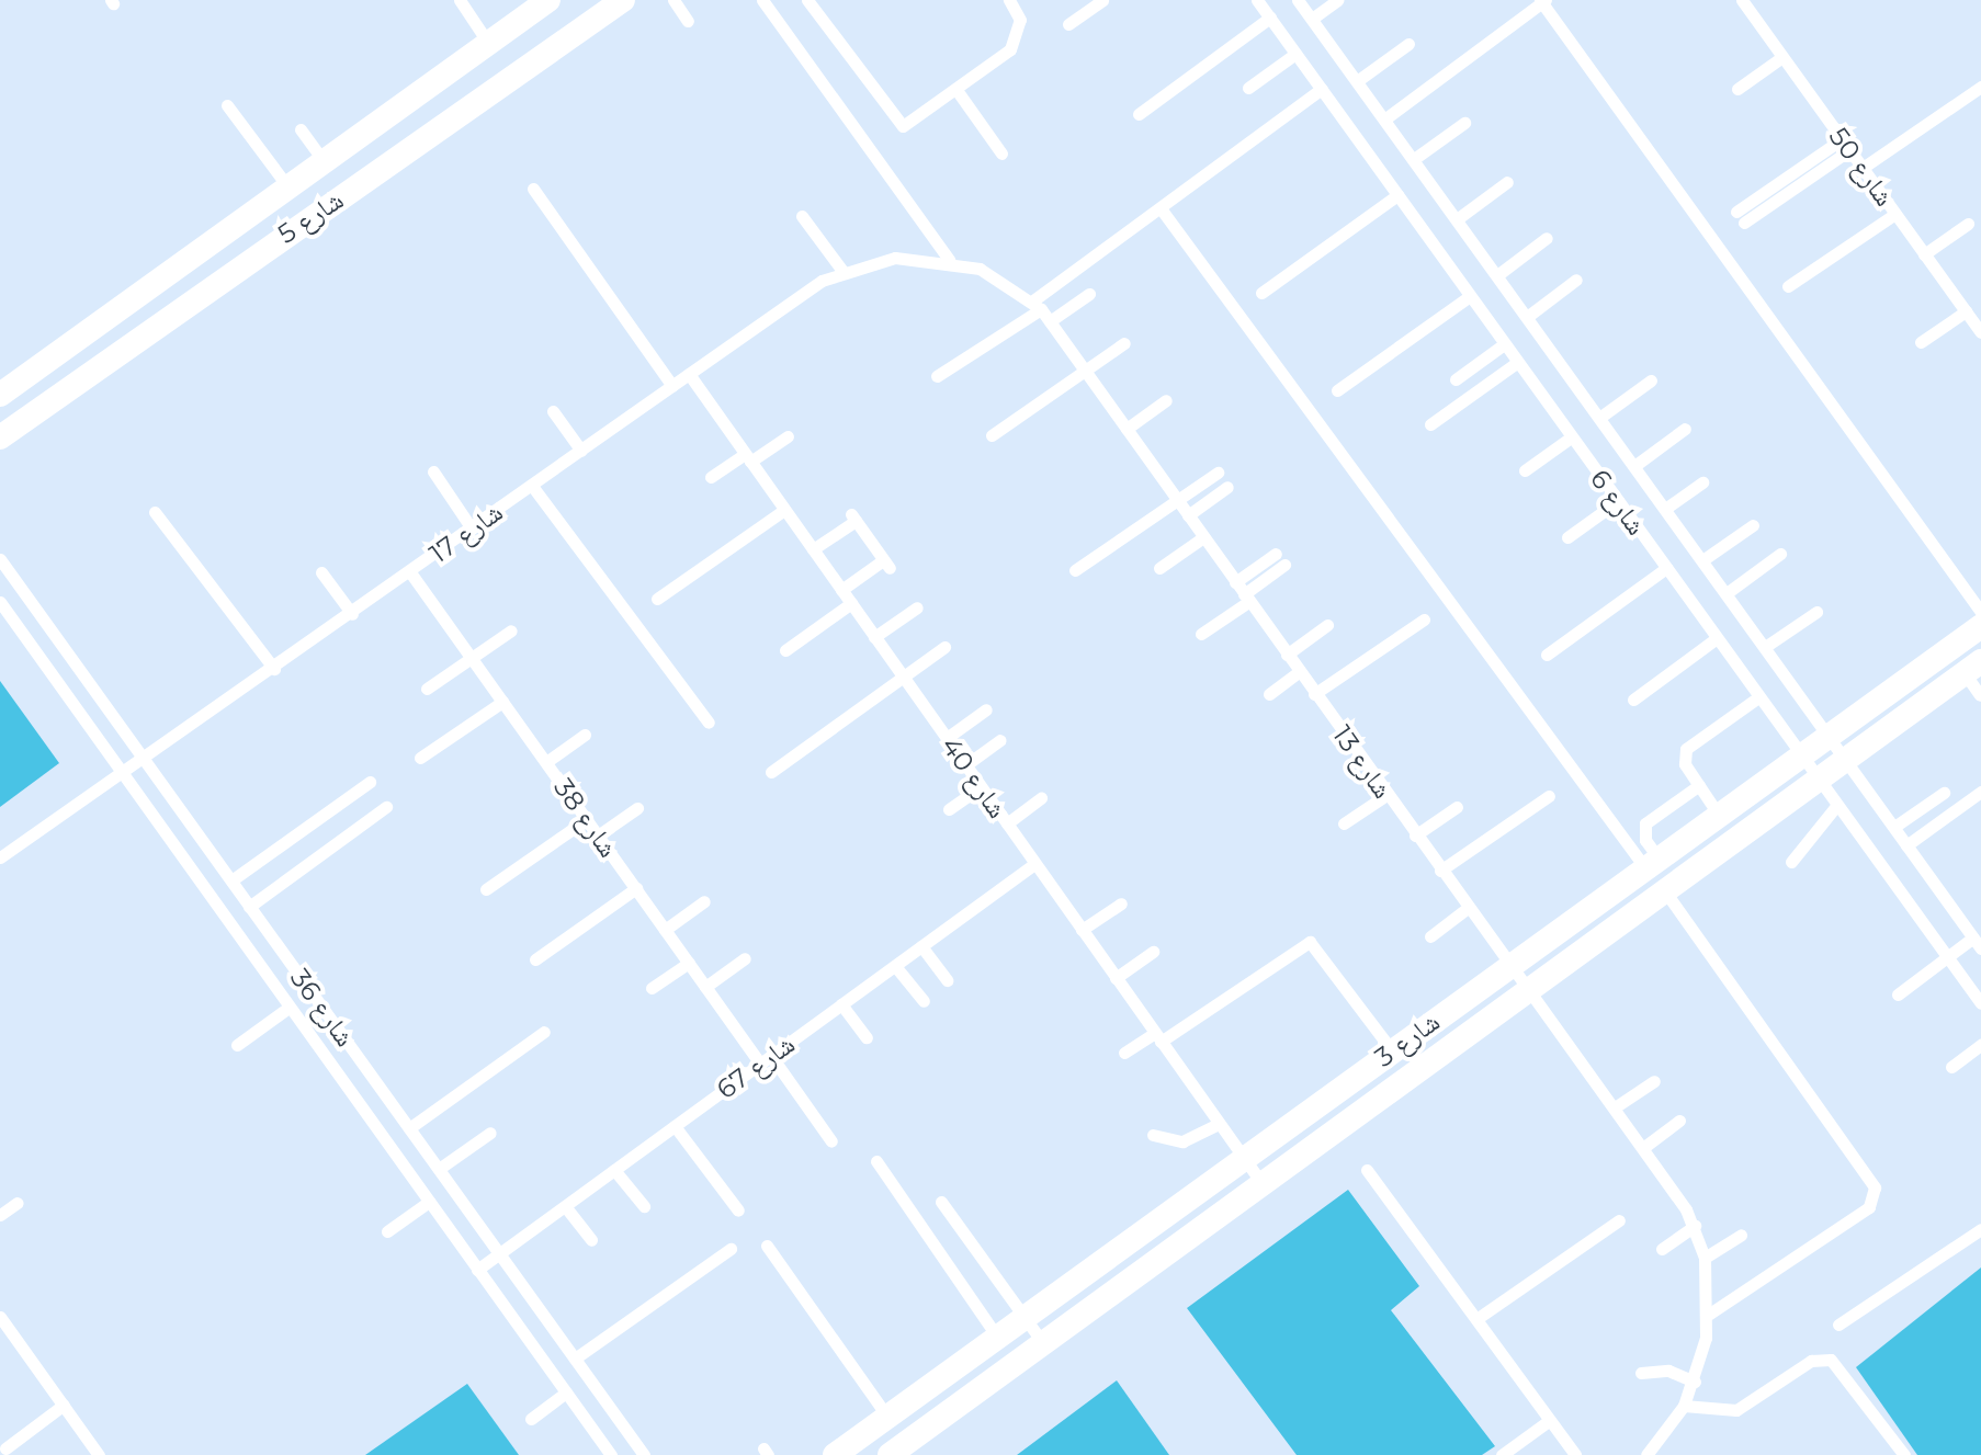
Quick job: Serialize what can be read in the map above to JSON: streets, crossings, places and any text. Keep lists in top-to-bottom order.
{
  "streets": {
    "street": ["شارع 5", "شارع 3"],
    "lane": [
      "شارع 50",
      "شارع 6",
      "شارع 17",
      "شارع 13",
      "شارع 40",
      "شارع 38",
      "شارع 36",
      "شارع 67"
    ]
  },
  "crossings": [
    ["شارع 6", "شارع 3"],
    ["شارع 17", "شارع 13"],
    ["شارع 17", "شارع 40"],
    ["شارع 17", "شارع 38"],
    ["شارع 17", "شارع 36"],
    ["شارع 13", "شارع 3"],
    ["شارع 40", "شارع 3"],
    ["شارع 40", "شارع 67"],
    ["شارع 38", "شارع 67"],
    ["شارع 36", "شارع 67"]
  ]
}
